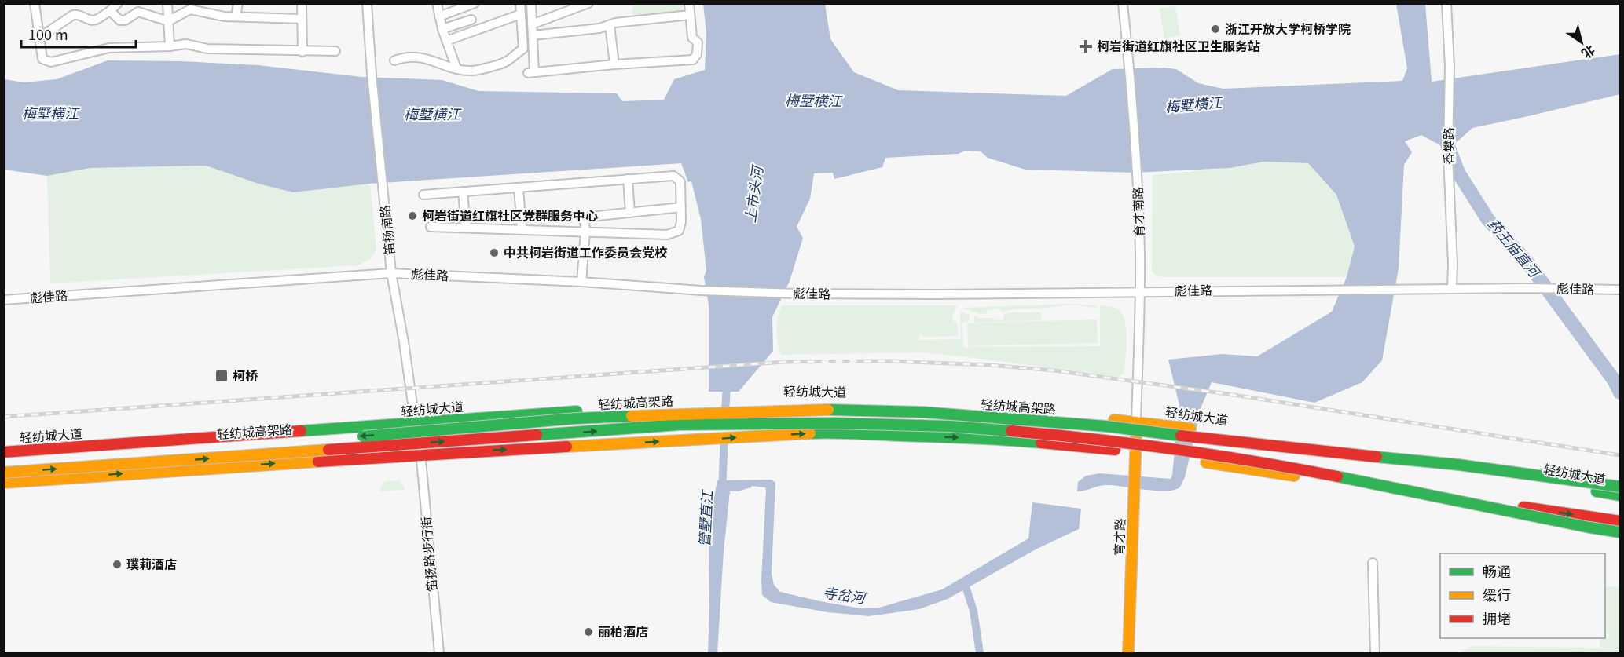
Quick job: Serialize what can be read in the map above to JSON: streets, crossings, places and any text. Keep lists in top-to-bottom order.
{
  "streets": {
    "main road": ["轻纺城大道", "轻纺城高架路", "育才路"],
    "street": [
      "香樊路",
      "育才南路",
      "笛扬南路",
      "彪佳路",
      "笛扬路步行街"
    ]
  },
  "crossings": [
    ["香樊路", "彪佳路"],
    ["育才南路", "彪佳路"],
    ["育才南路", "轻纺城大道"],
    ["育才南路", "育才路"],
    ["笛扬南路", "彪佳路"],
    ["笛扬南路", "轻纺城大道"],
    ["笛扬南路", "笛扬路步行街"],
    ["轻纺城大道", "育才路"]
  ],
  "water": [
    "梅墅横江",
    "上市头河",
    "药王庙直河",
    "管墅直江",
    "寺岔河"
  ],
  "places": {
    "other": [
      "浙江开放大学柯桥学院",
      "柯岩街道红旗社区党群服务中心",
      "中共柯岩街道工作委员会党校",
      "璞莉酒店",
      "丽柏酒店"
    ],
    "health": ["柯岩街道红旗社区卫生服务站"],
    "transit": ["柯桥"]
  },
  "legend": ["畅通", "缓行", "拥堵"],
  "scale_bar": "100 m",
  "north": "bottom right"
}
